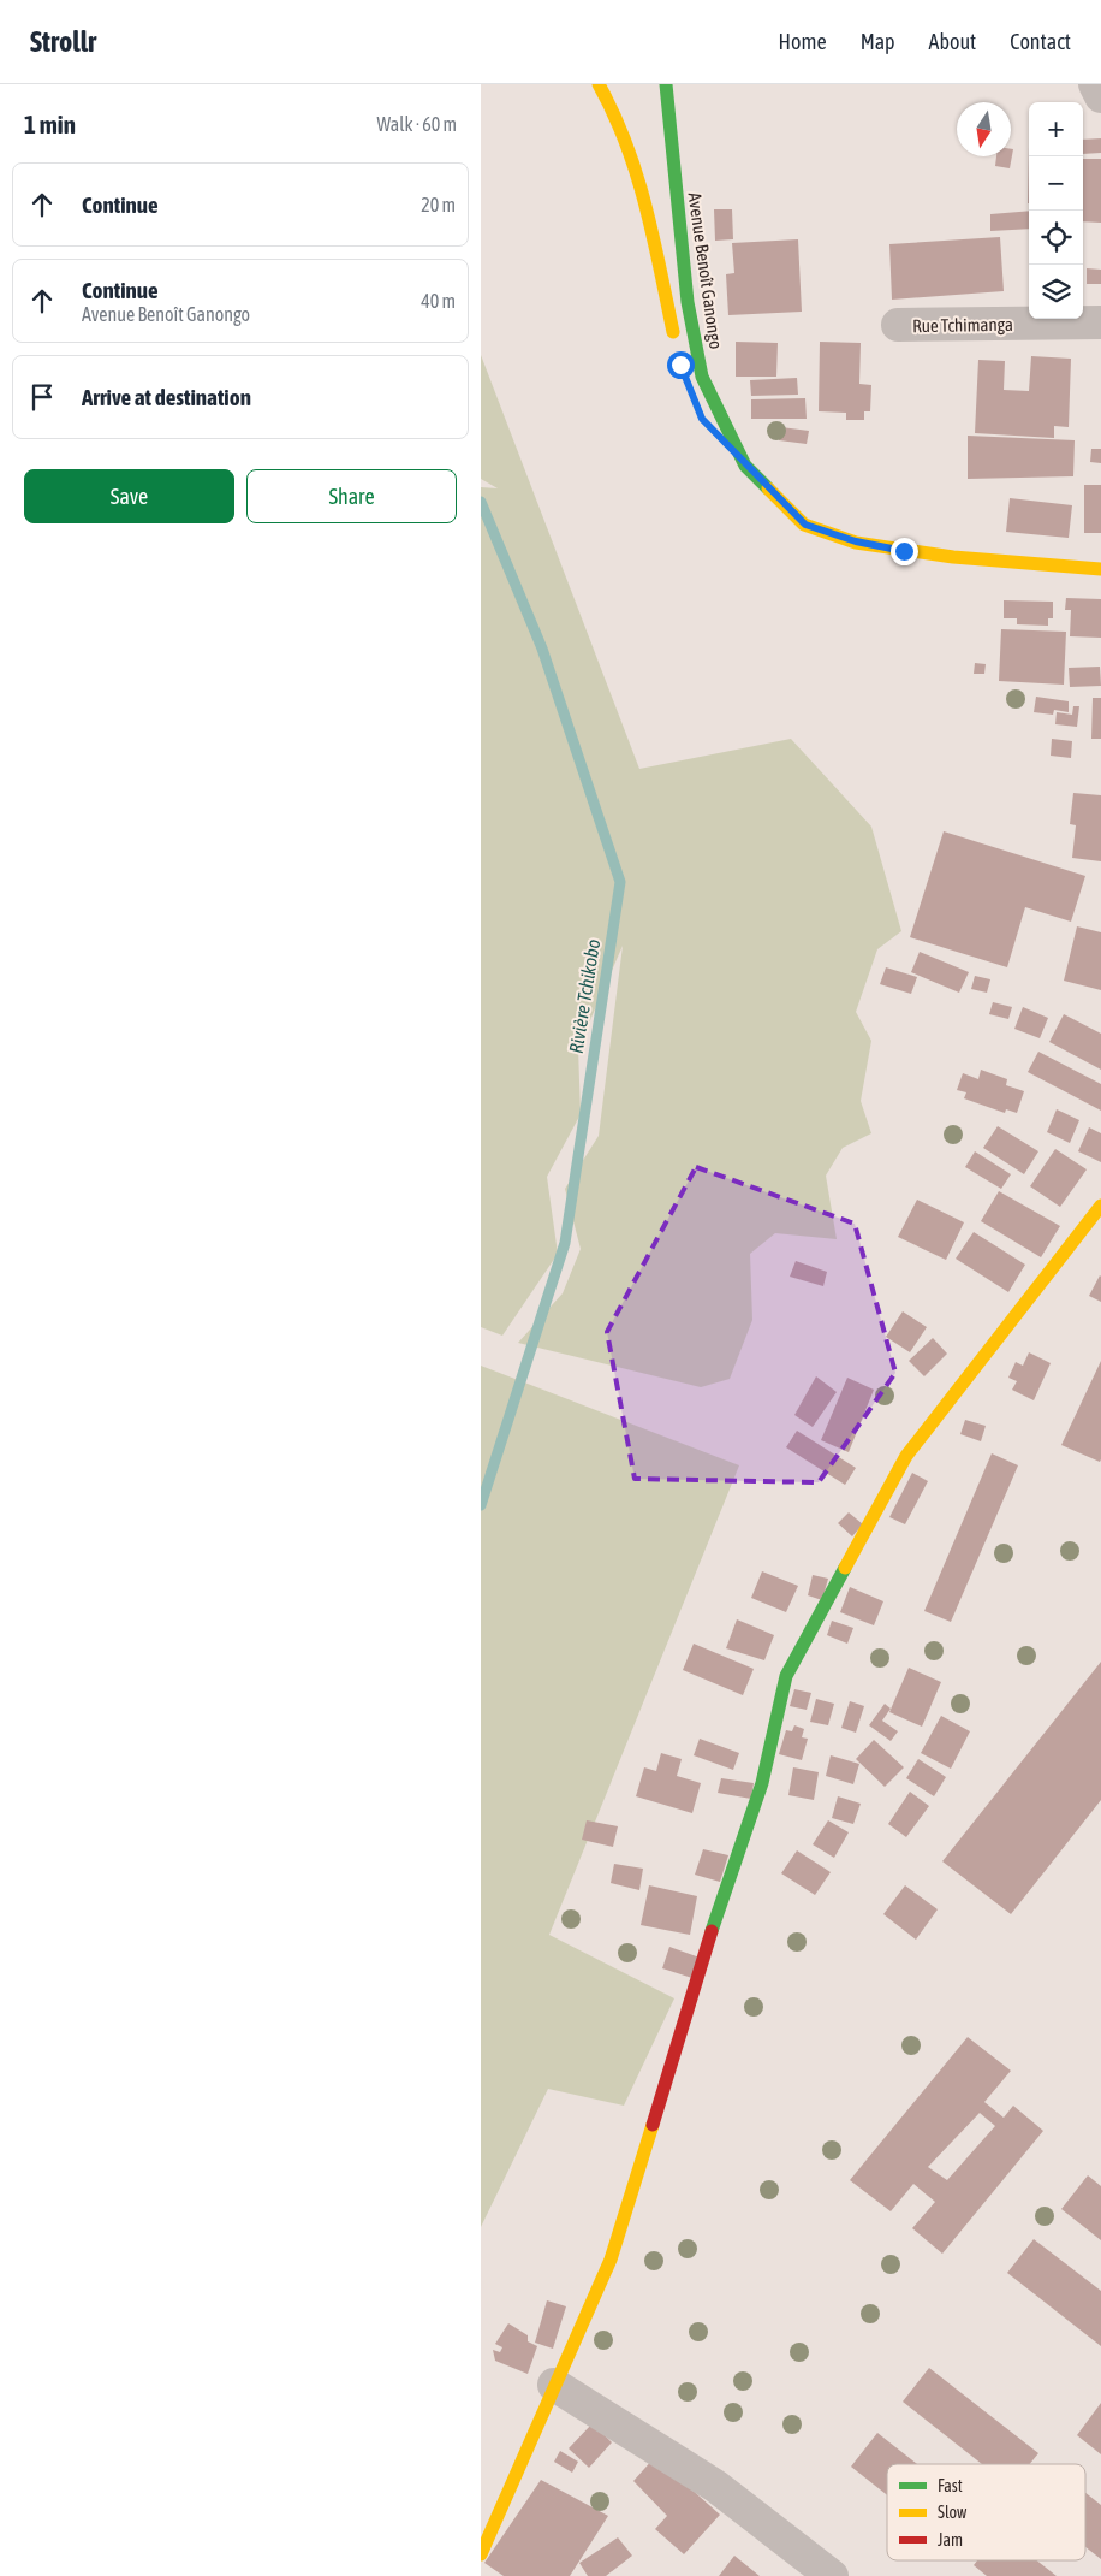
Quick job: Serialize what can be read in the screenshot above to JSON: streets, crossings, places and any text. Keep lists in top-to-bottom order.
{
  "streets": {
    "street": ["Avenue Benoît Ganongo", "Rue Tchimanga"]
  },
  "water": ["Rivière Tchikobo"],
  "legend": ["Fast", "Slow", "Jam"],
  "north": "bottom",
  "page": {
    "header": "Strollr",
    "nav": [
      "Home",
      "Map",
      "About",
      "Contact"
    ],
    "heading": ["1 min", "Walk · 60 m"],
    "map_buttons": ["+", "−"],
    "list": [
      ["Continue", "20 m"],
      ["Continue", "Avenue Benoît Ganongo", "40 m"],
      "Arrive at destination"
    ],
    "buttons": ["Save", "Share"]
  }
}
